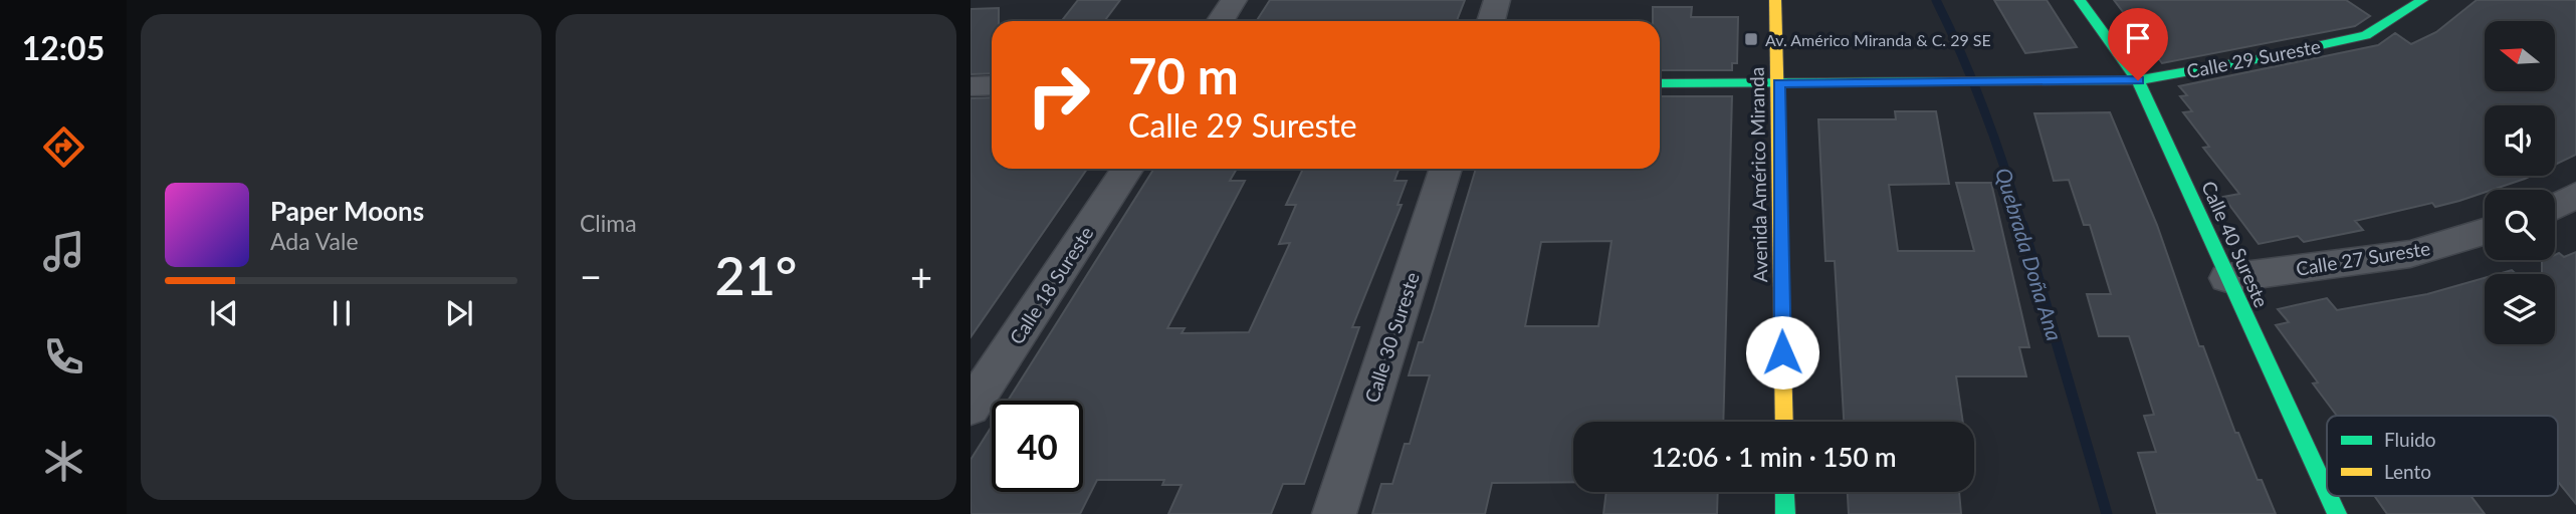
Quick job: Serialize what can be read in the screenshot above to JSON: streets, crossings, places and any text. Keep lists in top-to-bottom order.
{
  "streets": {
    "street": [
      "Calle 29 Sureste",
      "Avenida Américo Miranda",
      "Calle 40 Sureste",
      "Calle 27 Sureste",
      "Calle 18 Sureste",
      "Calle 30 Sureste"
    ]
  },
  "crossings": [
    ["Calle 29 Sureste", "Avenida Américo Miranda"],
    ["Calle 29 Sureste", "Calle 40 Sureste"],
    ["Calle 40 Sureste", "Calle 27 Sureste"]
  ],
  "water": ["Quebrada Doña Ana"],
  "places": {
    "transit": ["Av. Américo Miranda & C. 29 SE"]
  },
  "legend": ["Fluido", "Lento"],
  "north": "left",
  "page": {
    "tabs": "12:05",
    "tile": "Clima",
    "turn": ["70 m", "Calle 29 Sureste"],
    "song": ["Paper Moons", "Ada Vale"],
    "heat": ["−", "21°", "+"],
    "limit": "40",
    "trip": "12:06 · 1 min · 150 m"
  }
}
